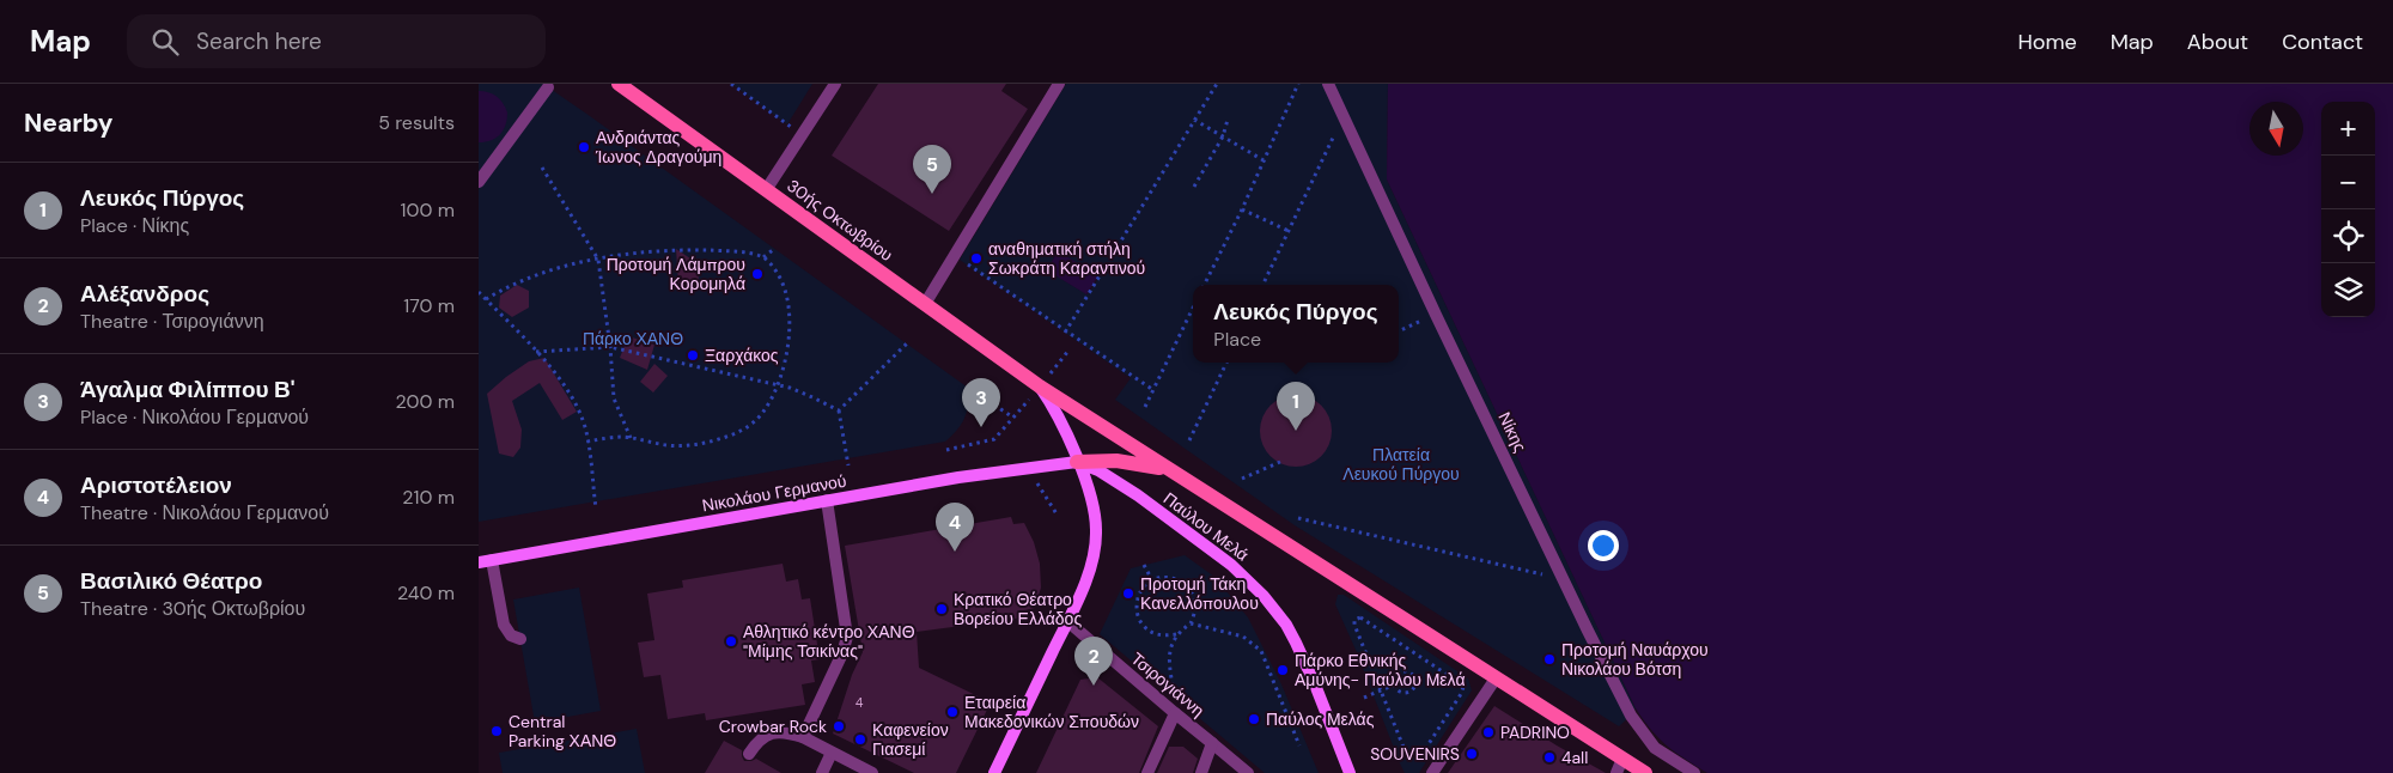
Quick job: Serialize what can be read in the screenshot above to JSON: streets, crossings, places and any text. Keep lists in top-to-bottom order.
{
  "streets": {
    "main road": ["30ής Οκτωβρίου", "Νικολάου Γερμανού", "Παύλου Μελά"],
    "street": ["Νίκης", "Τσιρογιάννη"]
  },
  "crossings": [
    ["Νικολάου Γερμανού", "Παύλου Μελά"]
  ],
  "parks": ["Πάρκο ΧΑΝΘ", "Πλατεία Λευκού Πύργου"],
  "places": [
    "Ανδριάντας Ίωνος Δραγούμη",
    "αναθηματική στήλη Σωκράτη Καραντινού",
    "Προτομή Λάμπρου Κορομηλά",
    "Ξαρχάκος",
    "Προτομή Τάκη Κανελλόπουλου",
    "Κρατικό Θέατρο Βορείου Ελλάδος",
    "Αθλητικό κέντρο ΧΑΝΘ \"Μίμης Τσικίνας\"",
    "Προτομή Ναυάρχου Νικολάου Βότση",
    "Πάρκο Εθνικής Αμύνης- Παύλου Μελά",
    "Εταιρεία Μακεδονικών Σπουδών",
    "Παύλος Μελάς",
    "Crowbar Rock",
    "Central Parking ΧΑΝΘ",
    "PADRINO",
    "Καφενείον Γιασεμί",
    "SOUVENIRS",
    "4all"
  ],
  "house_numbers": ["4"],
  "north": "bottom",
  "page": {
    "header": "Map",
    "search": "Search here",
    "nav": [
      "Home",
      "Map",
      "About",
      "Contact"
    ],
    "heading": ["Nearby", "5 results"],
    "map_buttons": ["+", "−"],
    "pins": [
      "5",
      "3",
      "1",
      "4",
      "2"
    ],
    "list": [
      {
        "mark": "1",
        "name": "Λευκός Πύργος",
        "note": "Place · Νίκης",
        "value": "100 m"
      },
      {
        "mark": "2",
        "name": "Αλέξανδρος",
        "note": "Theatre · Τσιρογιάννη",
        "value": "170 m"
      },
      {
        "mark": "3",
        "name": "Άγαλμα Φιλίππου Β'",
        "note": "Place · Νικολάου Γερμανού",
        "value": "200 m"
      },
      {
        "mark": "4",
        "name": "Αριστοτέλειον",
        "note": "Theatre · Νικολάου Γερμανού",
        "value": "210 m"
      },
      {
        "mark": "5",
        "name": "Βασιλικό Θέατρο",
        "note": "Theatre · 30ής Οκτωβρίου",
        "value": "240 m"
      }
    ],
    "popup": ["Λευκός Πύργος", "Place"]
  }
}
